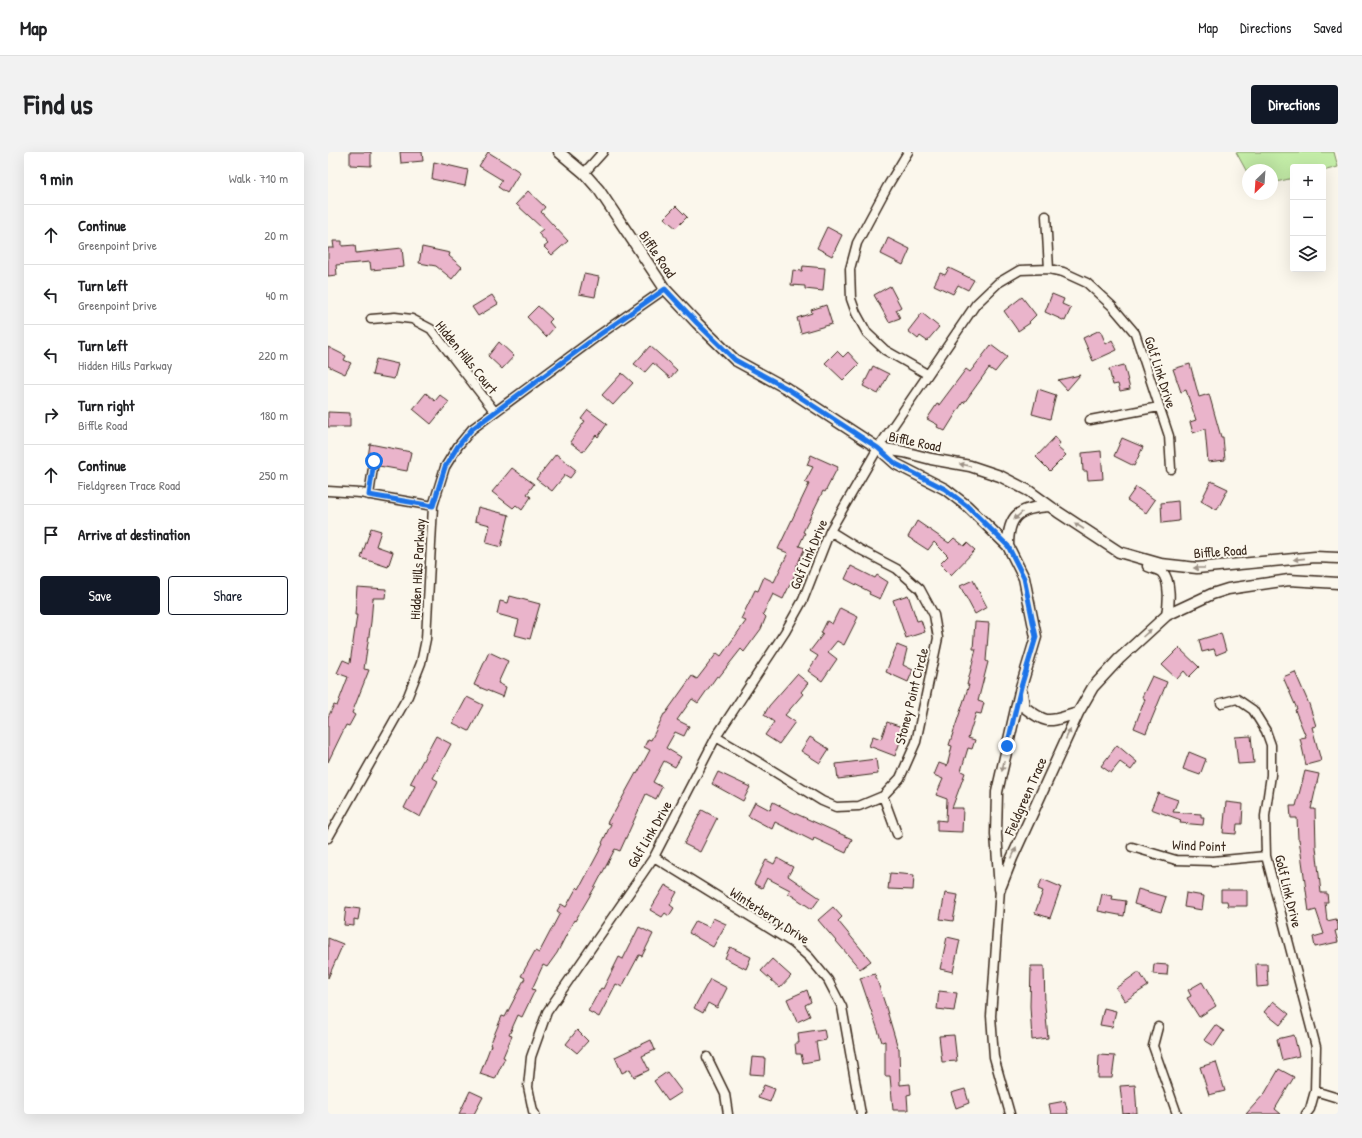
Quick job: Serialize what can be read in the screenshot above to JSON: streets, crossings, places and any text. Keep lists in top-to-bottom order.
{
  "streets": {
    "street": [
      "Biffle Road",
      "Hidden Hills Court",
      "Golf Link Drive",
      "Hidden Hills Parkway",
      "Stoney Point Circle",
      "Fieldgreen Trace",
      "Wind Point",
      "Winterberry Drive"
    ]
  },
  "crossings": [
    ["Biffle Road", "Golf Link Drive"],
    ["Biffle Road", "Hidden Hills Parkway"],
    ["Hidden Hills Court", "Hidden Hills Parkway"],
    ["Golf Link Drive", "Stoney Point Circle"],
    ["Golf Link Drive", "Wind Point"],
    ["Golf Link Drive", "Winterberry Drive"]
  ],
  "one_way": ["Fieldgreen Trace"],
  "north": "bottom left",
  "page": {
    "header": "Map",
    "nav": ["Map", "Directions", "Saved"],
    "title": "Find us",
    "buttons": [
      "Directions",
      ["Save", "Share"]
    ],
    "heading": ["9 min", "Walk · 710 m"],
    "map_buttons": ["+", "−"],
    "list": [
      ["Continue", "Greenpoint Drive", "20 m"],
      ["Turn left", "Greenpoint Drive", "40 m"],
      ["Turn left", "Hidden Hills Parkway", "220 m"],
      ["Turn right", "Biffle Road", "180 m"],
      ["Continue", "Fieldgreen Trace Road", "250 m"],
      "Arrive at destination"
    ]
  }
}
